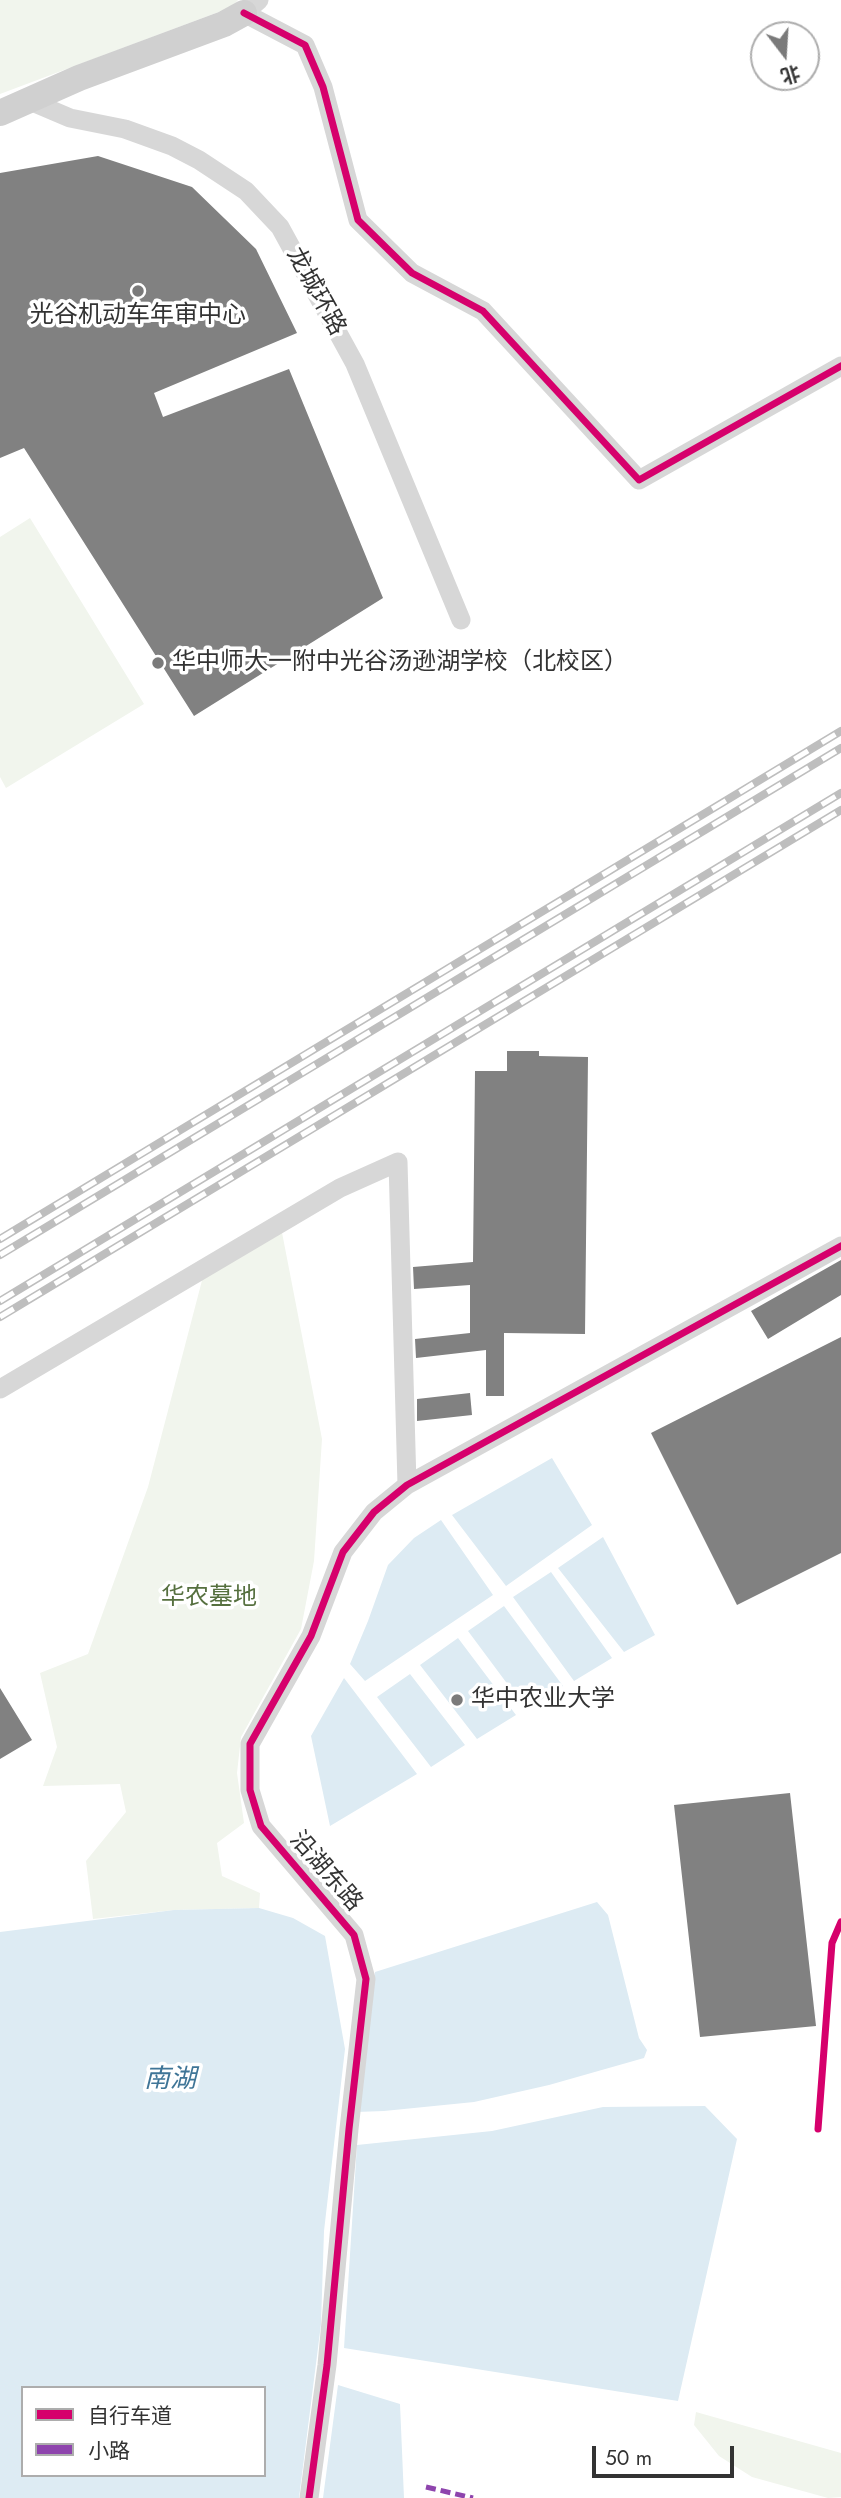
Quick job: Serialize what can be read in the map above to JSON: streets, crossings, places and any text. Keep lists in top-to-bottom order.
{
  "streets": {
    "street": ["龙城环路", "沿湖东路"]
  },
  "water": ["南湖"],
  "parks": ["华农墓地"],
  "places": ["光谷机动车年审中心", "华中师大一附中光谷汤逊湖学校（北校区）", "华中农业大学"],
  "legend": ["自行车道", "小路"],
  "scale_bar": "50 m",
  "north": "bottom"
}
